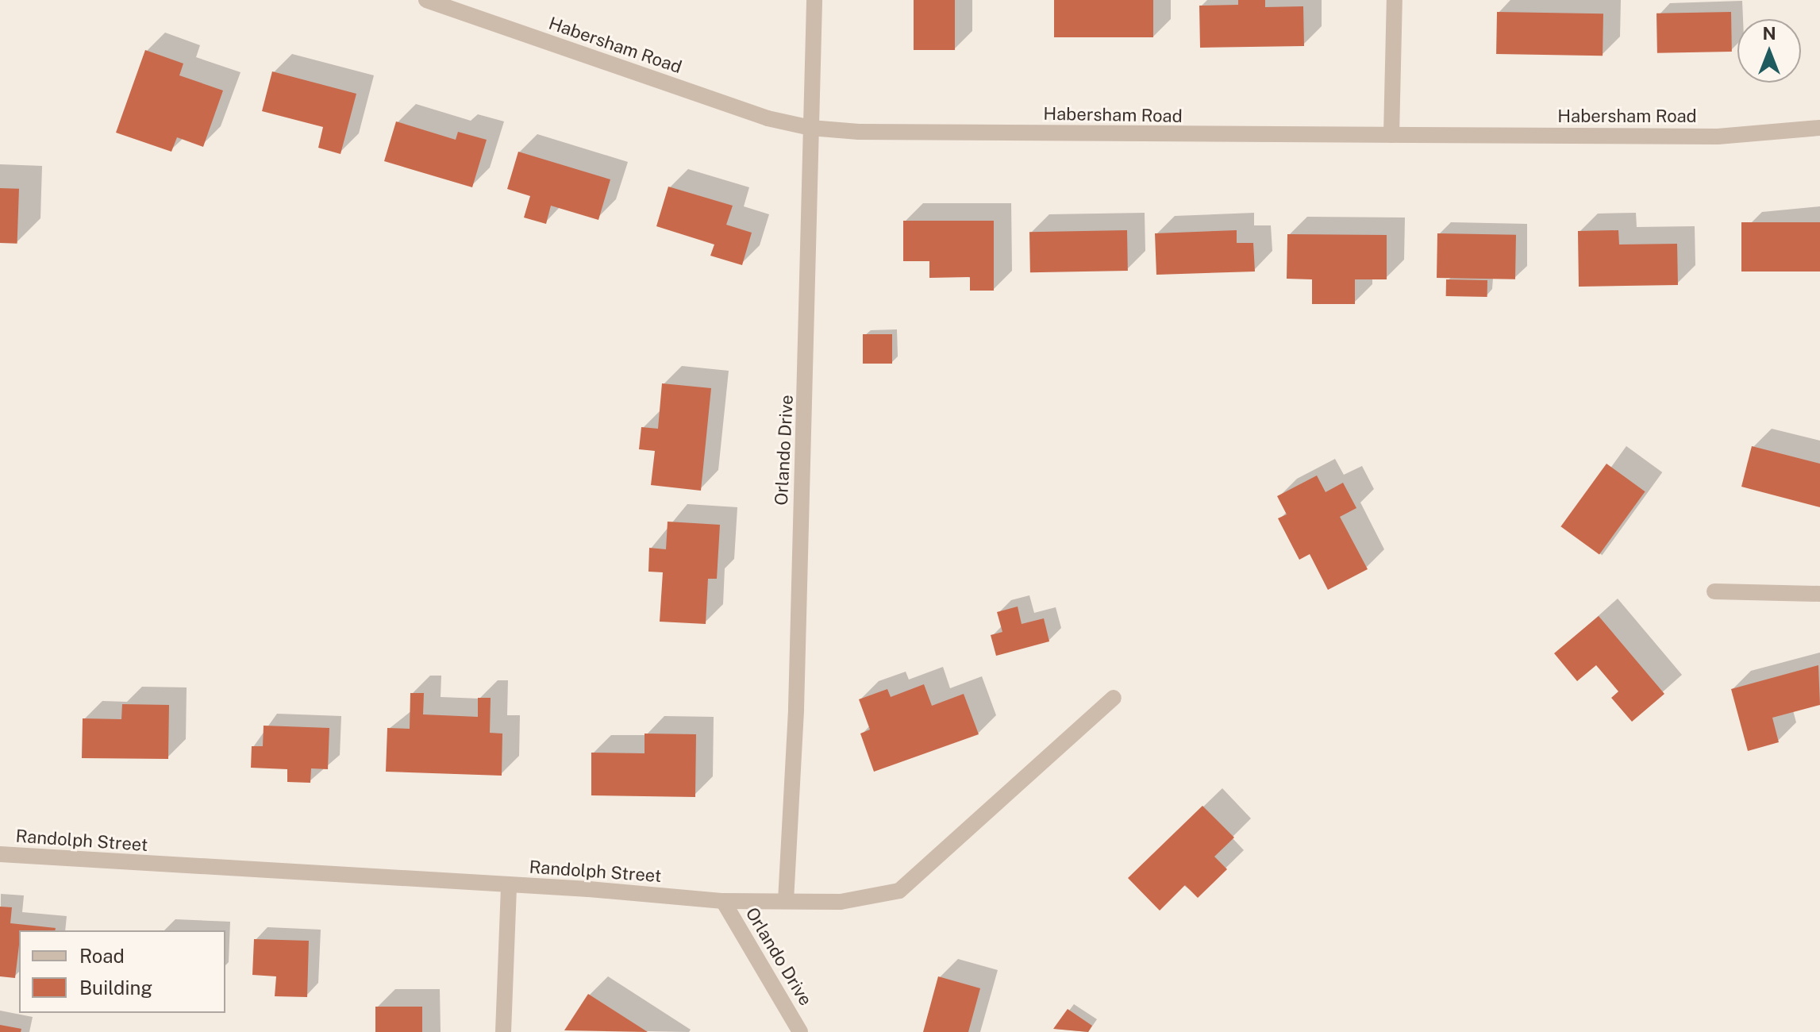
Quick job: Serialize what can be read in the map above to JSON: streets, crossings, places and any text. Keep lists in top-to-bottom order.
{
  "streets": {
    "street": ["Habersham Road", "Orlando Drive", "Randolph Street"]
  },
  "crossings": [
    ["Habersham Road", "Orlando Drive"],
    ["Orlando Drive", "Randolph Street"]
  ],
  "legend": ["Road", "Building"],
  "north": "top"
}
